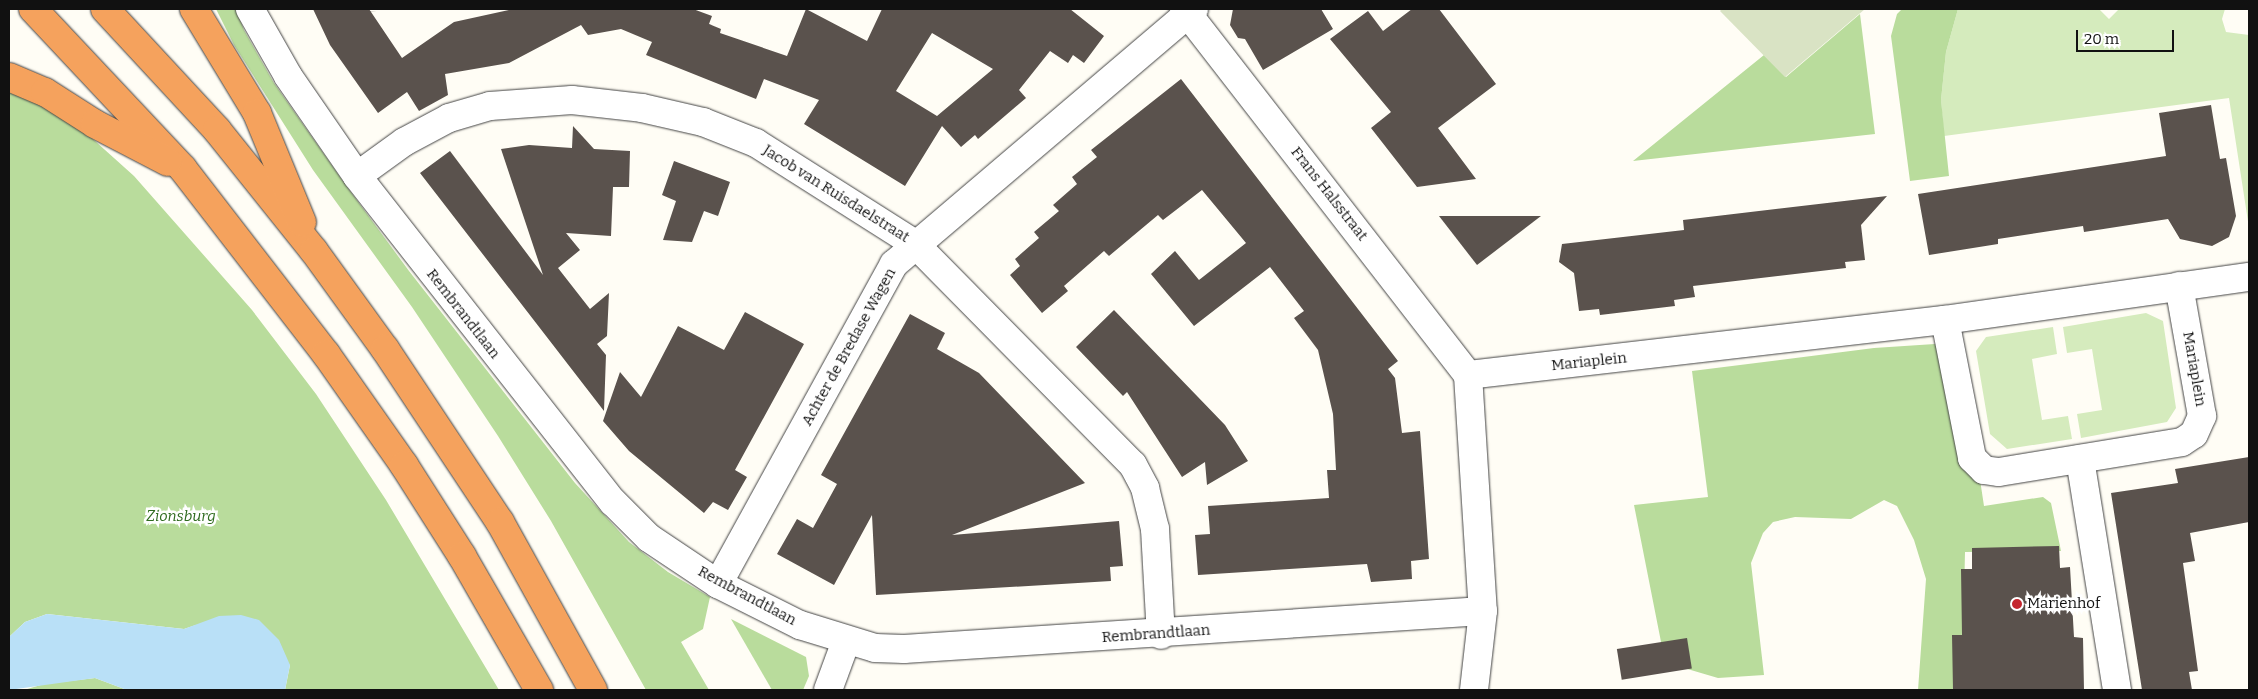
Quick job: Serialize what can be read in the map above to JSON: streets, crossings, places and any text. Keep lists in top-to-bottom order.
{
  "streets": {
    "street": [
      "Jacob van Ruisdaelstraat",
      "Frans Halsstraat",
      "Rembrandtlaan",
      "Achter de Bredase Wagen",
      "Mariaplein"
    ]
  },
  "crossings": [
    ["Jacob van Ruisdaelstraat", "Rembrandtlaan"],
    ["Jacob van Ruisdaelstraat", "Achter de Bredase Wagen"],
    ["Frans Halsstraat", "Achter de Bredase Wagen"],
    ["Frans Halsstraat", "Mariaplein"],
    ["Rembrandtlaan", "Achter de Bredase Wagen"]
  ],
  "parks": ["Zionsburg"],
  "places": ["Marienhof"],
  "scale_bar": "20 m"
}
